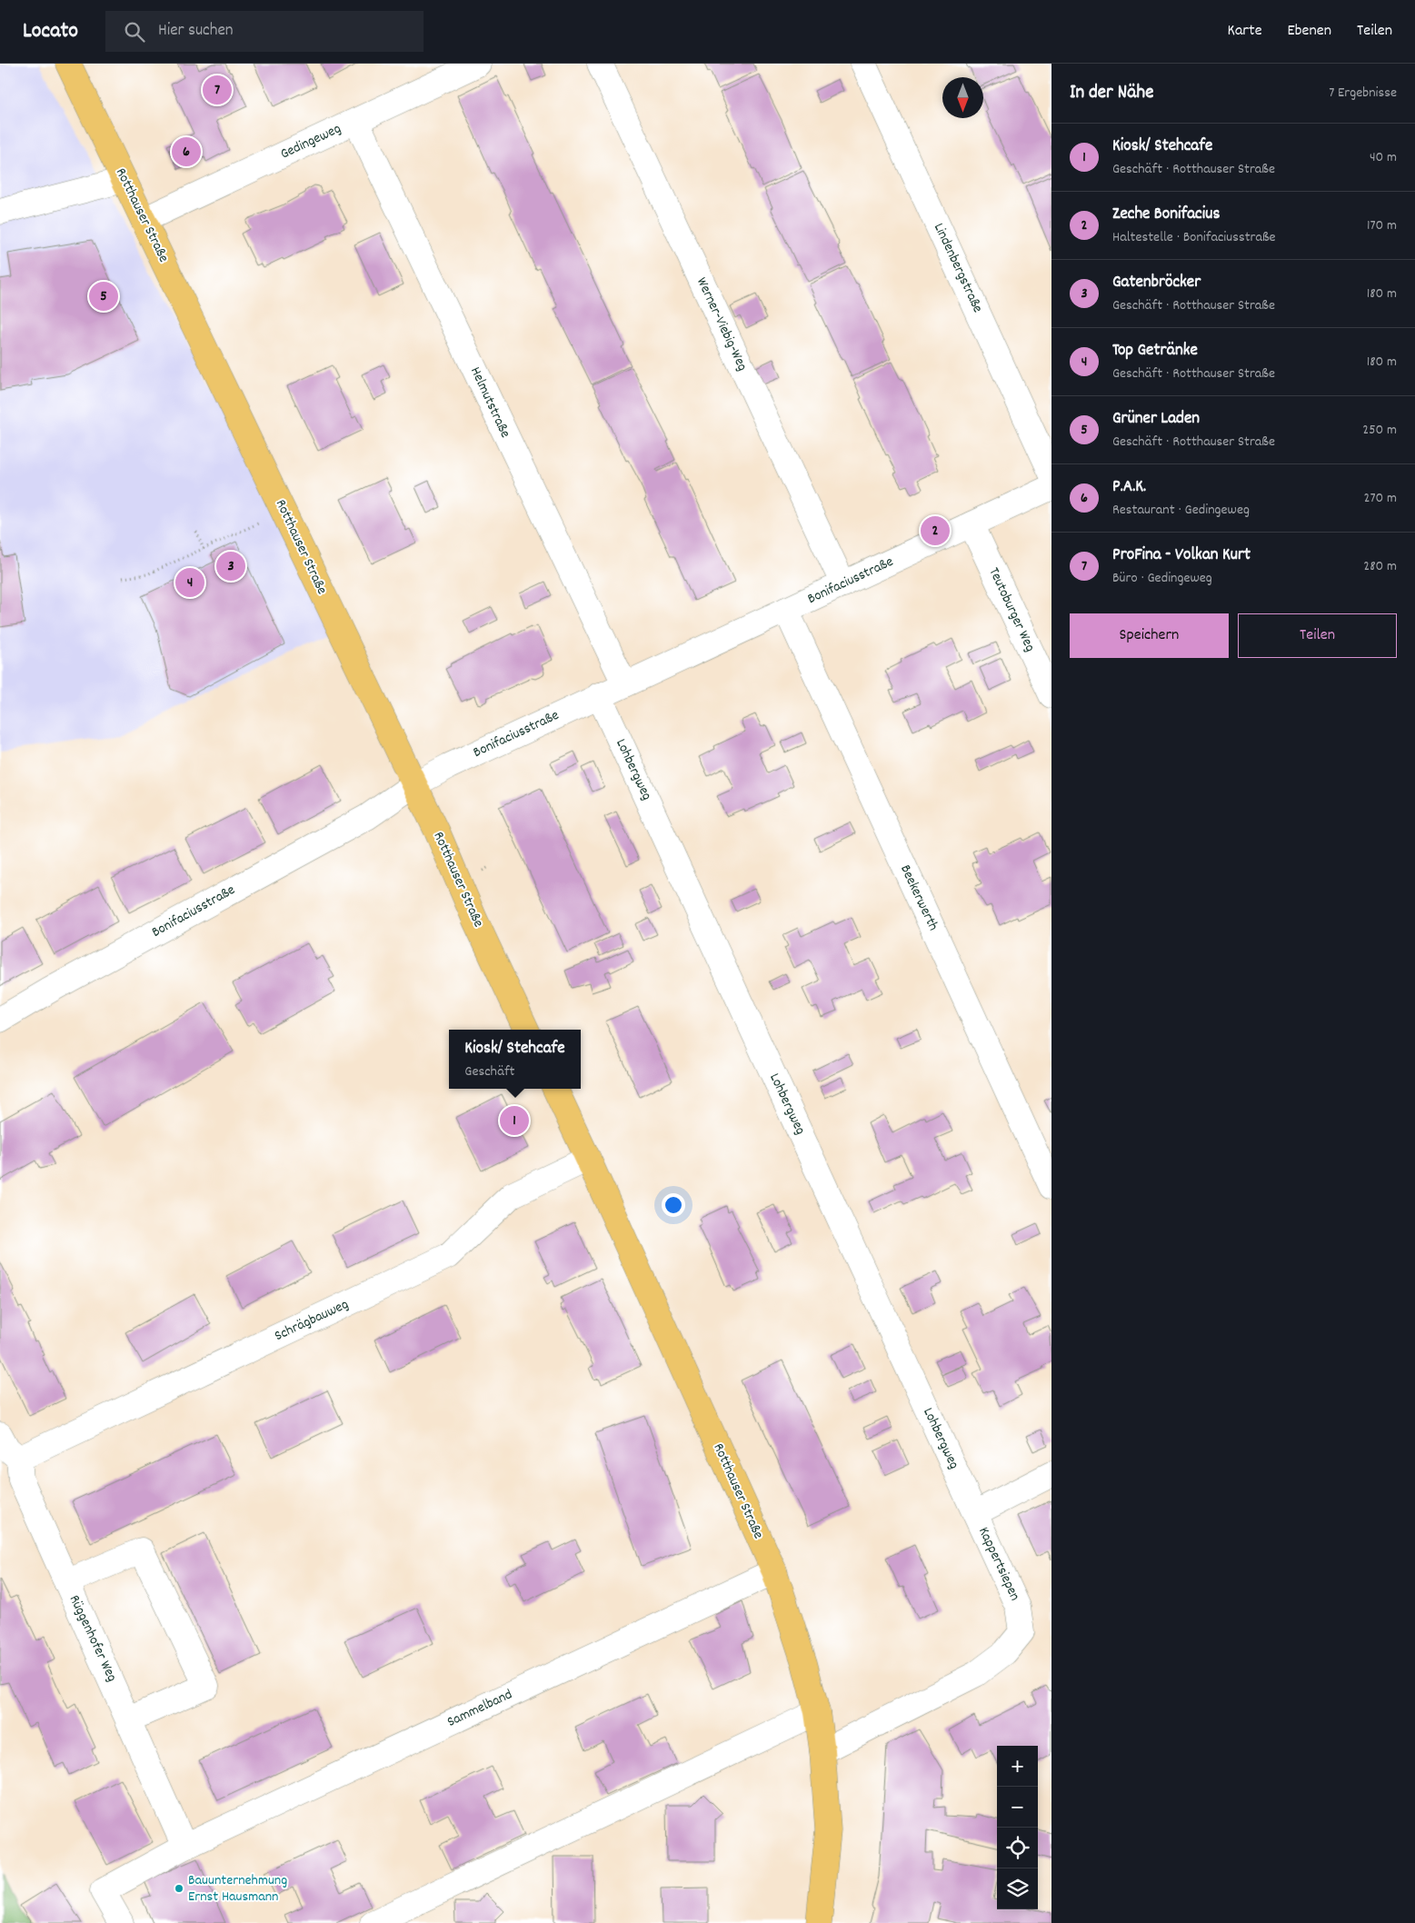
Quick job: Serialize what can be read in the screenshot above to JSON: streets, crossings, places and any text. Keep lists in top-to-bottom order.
{
  "streets": {
    "main road": ["Rotthauser Straße"],
    "street": [
      "Gedingeweg",
      "Lindenbergstraße",
      "Werner-Viebig-Weg",
      "Helmutstraße",
      "Bonifaciusstraße",
      "Teutoburger Weg",
      "Lohbergweg",
      "Beekerwerth",
      "Schrägbauweg",
      "Kappertsiepen",
      "Rüggenhofer Weg",
      "Sammelband"
    ]
  },
  "crossings": [
    ["Gedingeweg", "Rotthauser Straße"],
    ["Gedingeweg", "Helmutstraße"],
    ["Rotthauser Straße", "Bonifaciusstraße"],
    ["Rotthauser Straße", "Schrägbauweg"],
    ["Rotthauser Straße", "Kappertsiepen"],
    ["Rotthauser Straße", "Sammelband"],
    ["Werner-Viebig-Weg", "Bonifaciusstraße"],
    ["Helmutstraße", "Bonifaciusstraße"],
    ["Bonifaciusstraße", "Teutoburger Weg"],
    ["Bonifaciusstraße", "Lohbergweg"],
    ["Bonifaciusstraße", "Beekerwerth"],
    ["Lohbergweg", "Kappertsiepen"],
    ["Schrägbauweg", "Rüggenhofer Weg"],
    ["Rüggenhofer Weg", "Sammelband"]
  ],
  "places": ["Bauunternehmung Ernst Hausmann"],
  "north": "bottom",
  "page": {
    "header": "Locato",
    "search": "Hier suchen",
    "nav": ["Karte", "Ebenen", "Teilen"],
    "heading": ["In der Nähe", "7 Ergebnisse"],
    "pins": [
      "7",
      "6",
      "5",
      "2",
      "3",
      "4",
      "1"
    ],
    "list": [
      {
        "mark": "1",
        "name": "Kiosk/ Stehcafe",
        "note": "Geschäft · Rotthauser Straße",
        "value": "40 m"
      },
      {
        "mark": "2",
        "name": "Zeche Bonifacius",
        "note": "Haltestelle · Bonifaciusstraße",
        "value": "170 m"
      },
      {
        "mark": "3",
        "name": "Gatenbröcker",
        "note": "Geschäft · Rotthauser Straße",
        "value": "180 m"
      },
      {
        "mark": "4",
        "name": "Top Getränke",
        "note": "Geschäft · Rotthauser Straße",
        "value": "180 m"
      },
      {
        "mark": "5",
        "name": "Grüner Laden",
        "note": "Geschäft · Rotthauser Straße",
        "value": "250 m"
      },
      {
        "mark": "6",
        "name": "P.A.K.",
        "note": "Restaurant · Gedingeweg",
        "value": "270 m"
      },
      {
        "mark": "7",
        "name": "ProFina - Volkan Kurt",
        "note": "Büro · Gedingeweg",
        "value": "280 m"
      }
    ],
    "buttons": ["Speichern", "Teilen"],
    "popup": ["Kiosk/ Stehcafe", "Geschäft"],
    "map_buttons": ["+", "−"]
  }
}
